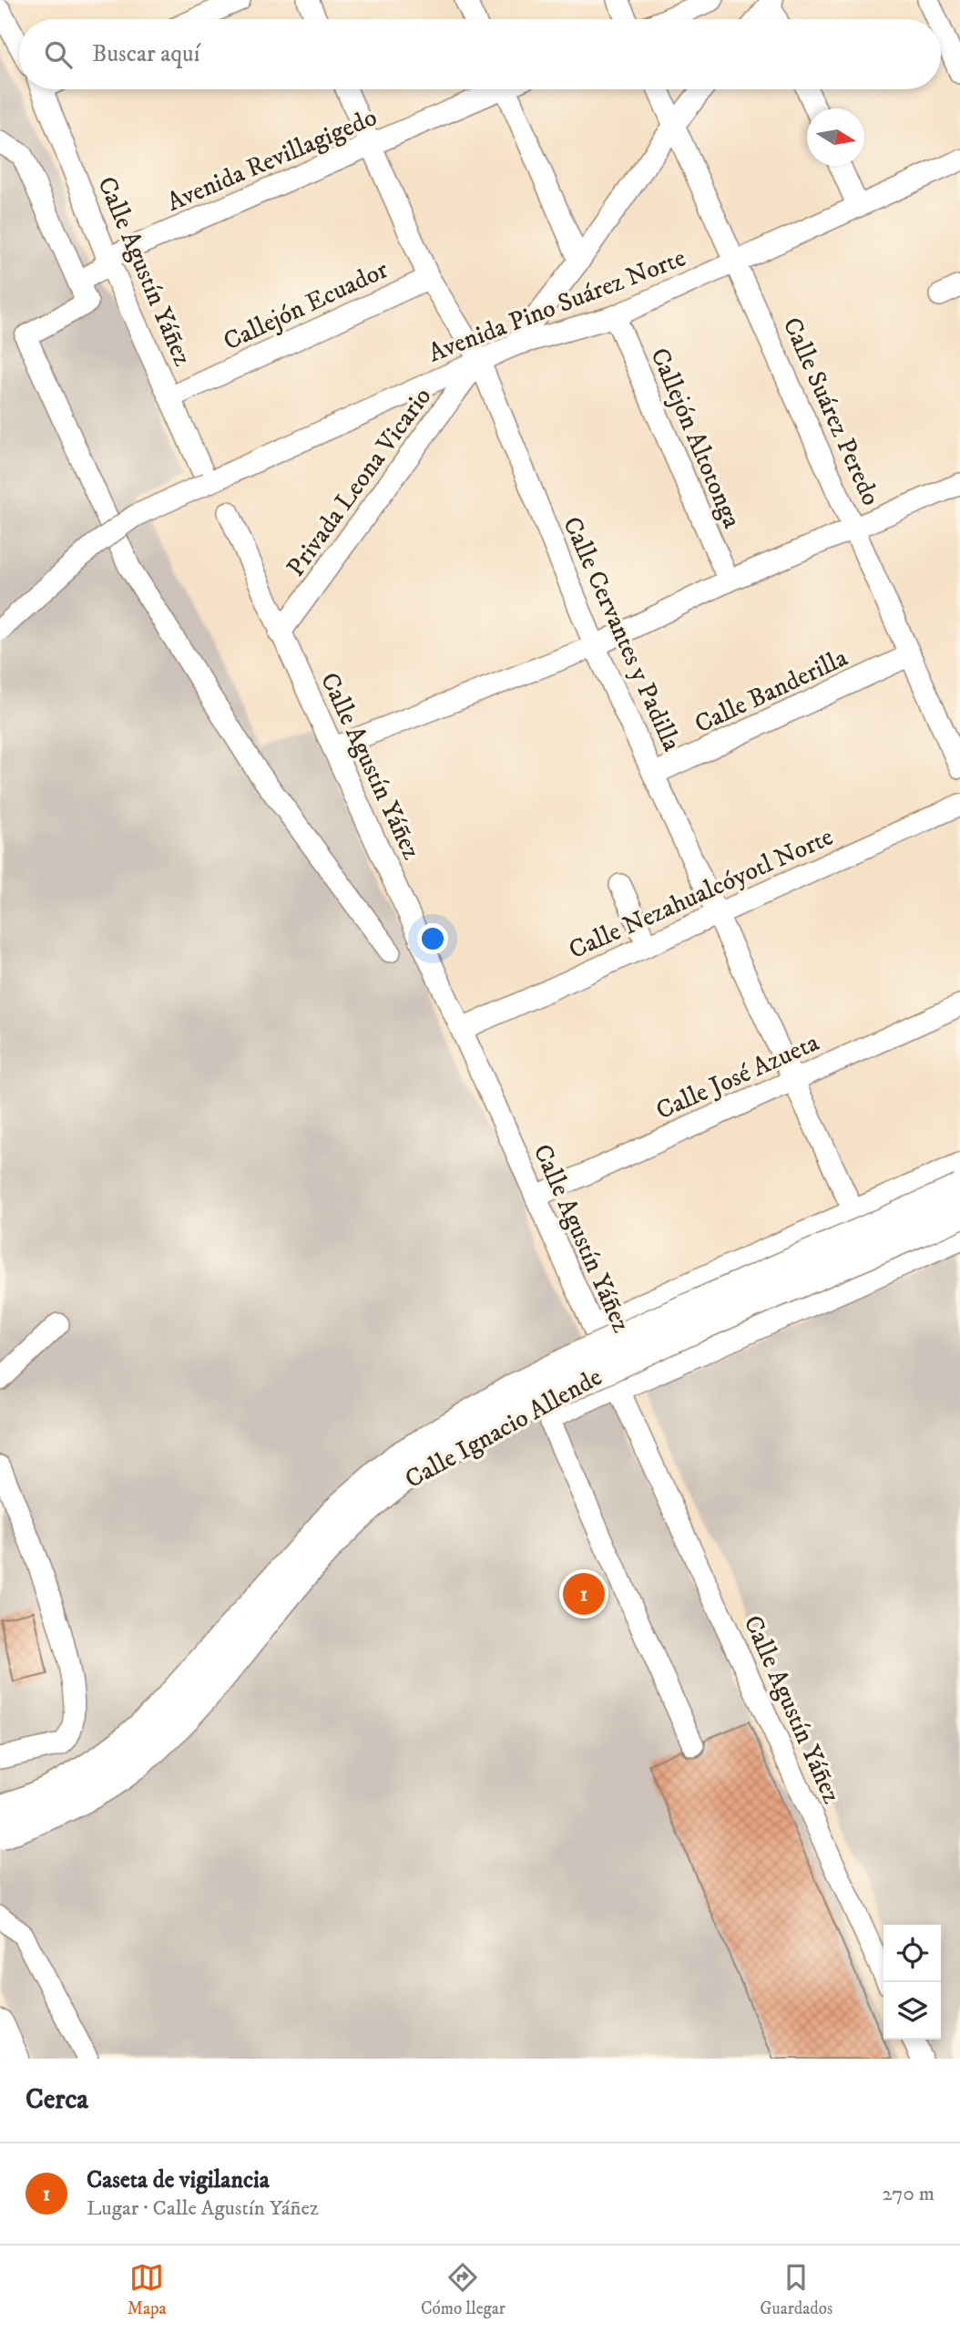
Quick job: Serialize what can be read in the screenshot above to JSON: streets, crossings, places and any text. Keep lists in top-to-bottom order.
{
  "streets": {
    "main road": ["Calle Ignacio Allende"],
    "street": [
      "Avenida Revillagigedo",
      "Calle Agustín Yáñez",
      "Callejón Ecuador",
      "Avenida Pino Suárez Norte",
      "Calle Suárez Peredo",
      "Callejón Altotonga",
      "Privada Leona Vicario",
      "Calle Cervantes y Padilla",
      "Calle Banderilla",
      "Calle Nezahualcóyotl Norte",
      "Calle José Azueta"
    ]
  },
  "crossings": [
    ["Avenida Revillagigedo", "Calle Agustín Yáñez"],
    ["Avenida Revillagigedo", "Calle Cervantes y Padilla"],
    ["Calle Agustín Yáñez", "Callejón Ecuador"],
    ["Calle Agustín Yáñez", "Avenida Pino Suárez Norte"],
    ["Calle Agustín Yáñez", "Privada Leona Vicario"],
    ["Calle Agustín Yáñez", "Calle Nezahualcóyotl Norte"],
    ["Calle Agustín Yáñez", "Calle José Azueta"],
    ["Calle Agustín Yáñez", "Calle Ignacio Allende"],
    ["Callejón Ecuador", "Calle Cervantes y Padilla"],
    ["Avenida Pino Suárez Norte", "Calle Suárez Peredo"],
    ["Avenida Pino Suárez Norte", "Callejón Altotonga"],
    ["Avenida Pino Suárez Norte", "Privada Leona Vicario"],
    ["Avenida Pino Suárez Norte", "Calle Cervantes y Padilla"],
    ["Calle Suárez Peredo", "Calle Banderilla"],
    ["Privada Leona Vicario", "Calle Cervantes y Padilla"],
    ["Calle Cervantes y Padilla", "Calle Banderilla"],
    ["Calle Cervantes y Padilla", "Calle Nezahualcóyotl Norte"],
    ["Calle Cervantes y Padilla", "Calle José Azueta"],
    ["Calle Cervantes y Padilla", "Calle Ignacio Allende"]
  ],
  "north": "right",
  "page": {
    "search": "Buscar aquí",
    "pins": "1",
    "heading": "Cerca",
    "list": [
      {
        "mark": "1",
        "name": "Caseta de vigilancia",
        "note": "Lugar · Calle Agustín Yáñez",
        "value": "270 m"
      }
    ],
    "nav": ["Mapa", "Cómo llegar", "Guardados"]
  }
}
